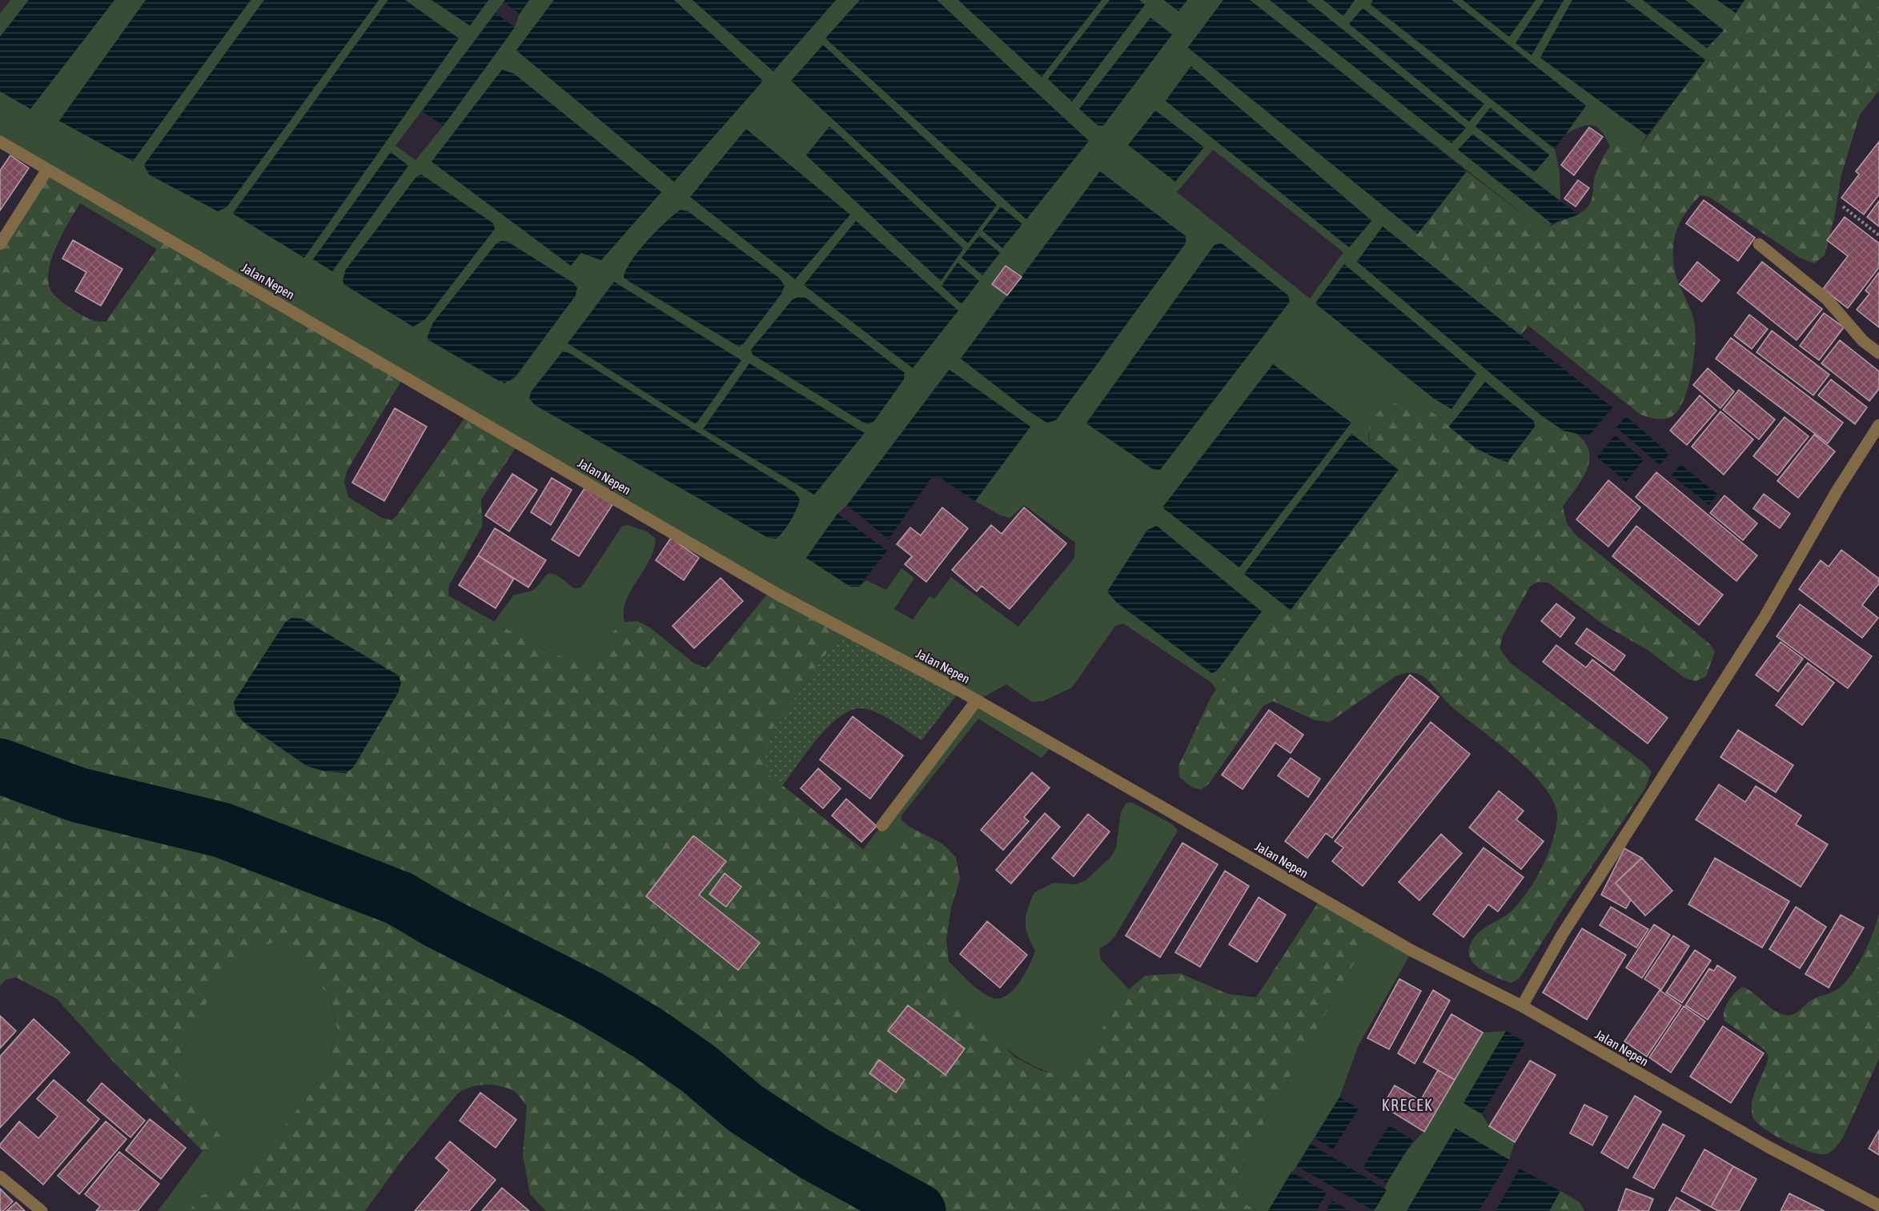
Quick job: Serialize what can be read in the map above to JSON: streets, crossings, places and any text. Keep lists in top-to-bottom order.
{
  "streets": {
    "street": ["Jalan Nepen"]
  },
  "districts": ["KRECEK"]
}
